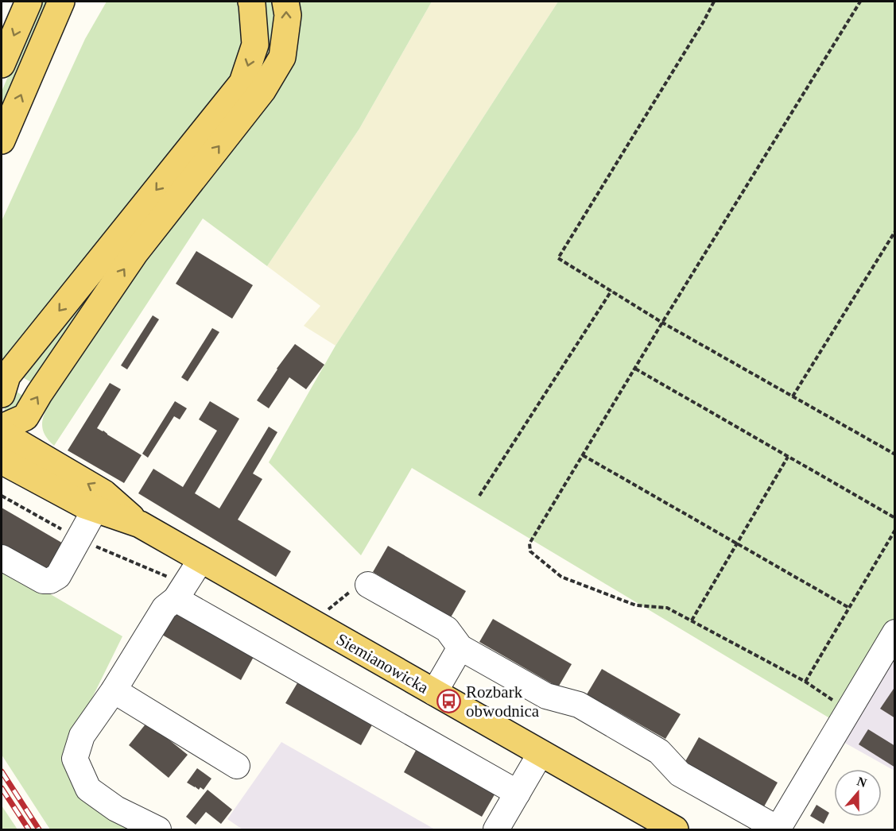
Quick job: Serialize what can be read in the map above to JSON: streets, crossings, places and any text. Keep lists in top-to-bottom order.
{
  "streets": {
    "main road": ["Siemianowicka"]
  },
  "places": {
    "bus stop": ["Rozbark obwodnica"]
  },
  "north": "top"
}
